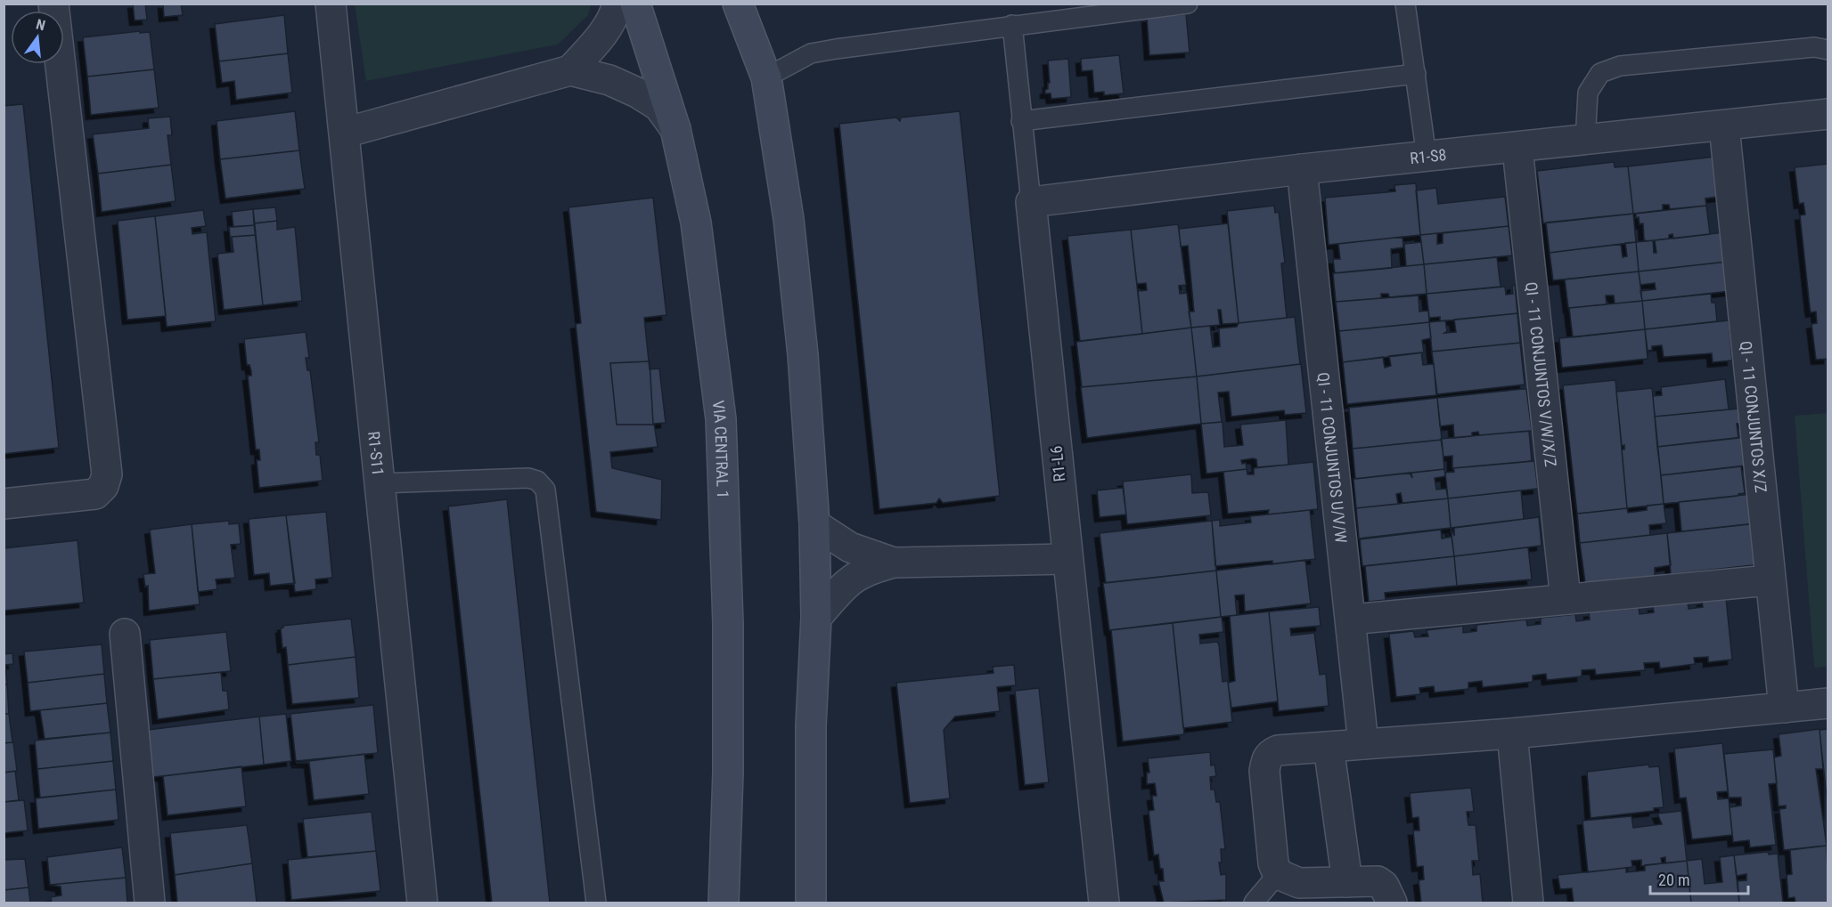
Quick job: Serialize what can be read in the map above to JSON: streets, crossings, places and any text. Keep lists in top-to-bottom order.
{
  "streets": {
    "main road": ["VIA CENTRAL 1"],
    "street": [
      "R1-S8",
      "QI - 11 CONJUNTOS V/W/X/Z",
      "QI - 11 CONJUNTOS X/Z",
      "R1-S11",
      "QI - 11 CONJUNTOS U/V/W",
      "R1-L6"
    ]
  },
  "crossings": [
    ["R1-S8", "QI - 11 CONJUNTOS V/W/X/Z"],
    ["R1-S8", "QI - 11 CONJUNTOS X/Z"],
    ["R1-S8", "QI - 11 CONJUNTOS U/V/W"],
    ["R1-S8", "R1-L6"]
  ],
  "scale_bar": "20 m",
  "north": "top"
}
